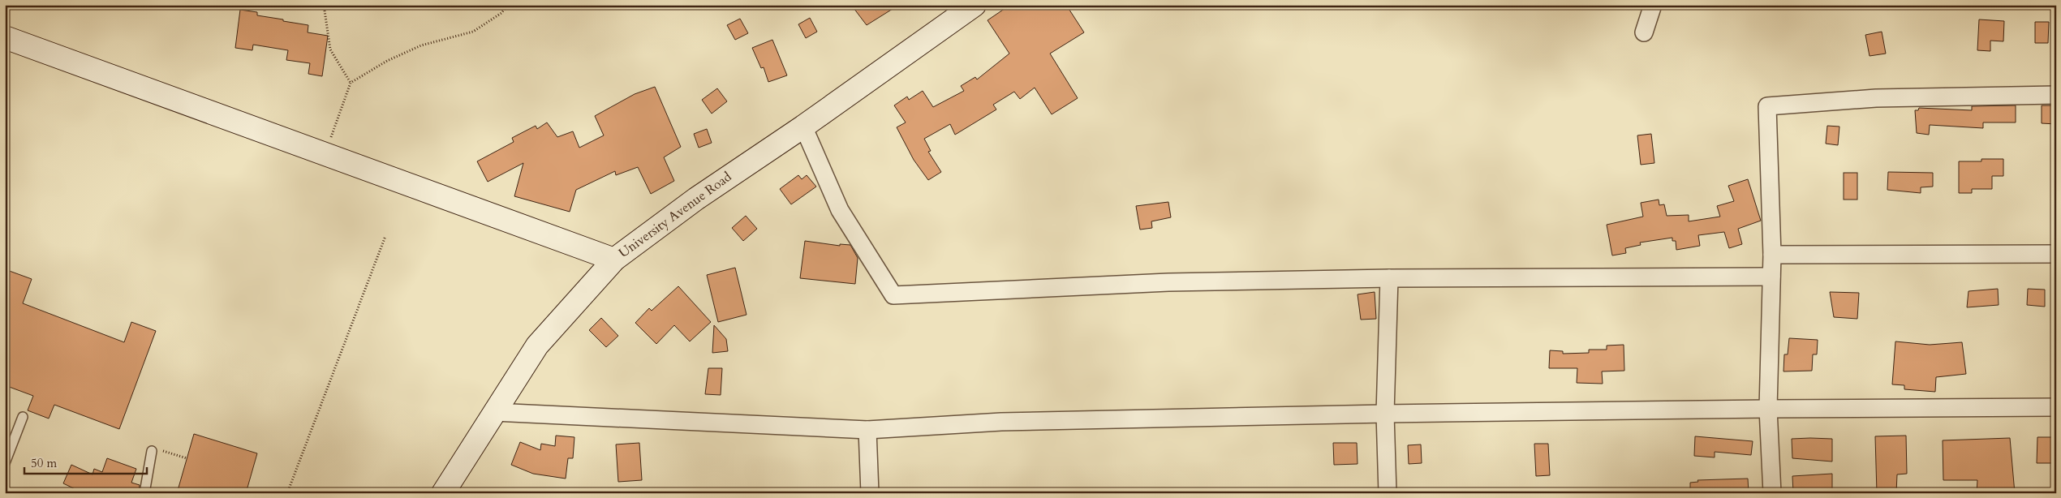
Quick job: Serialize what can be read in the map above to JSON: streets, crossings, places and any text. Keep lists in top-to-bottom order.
{
  "streets": {
    "main road": ["University Avenue Road"]
  },
  "scale_bar": "50 m"
}
